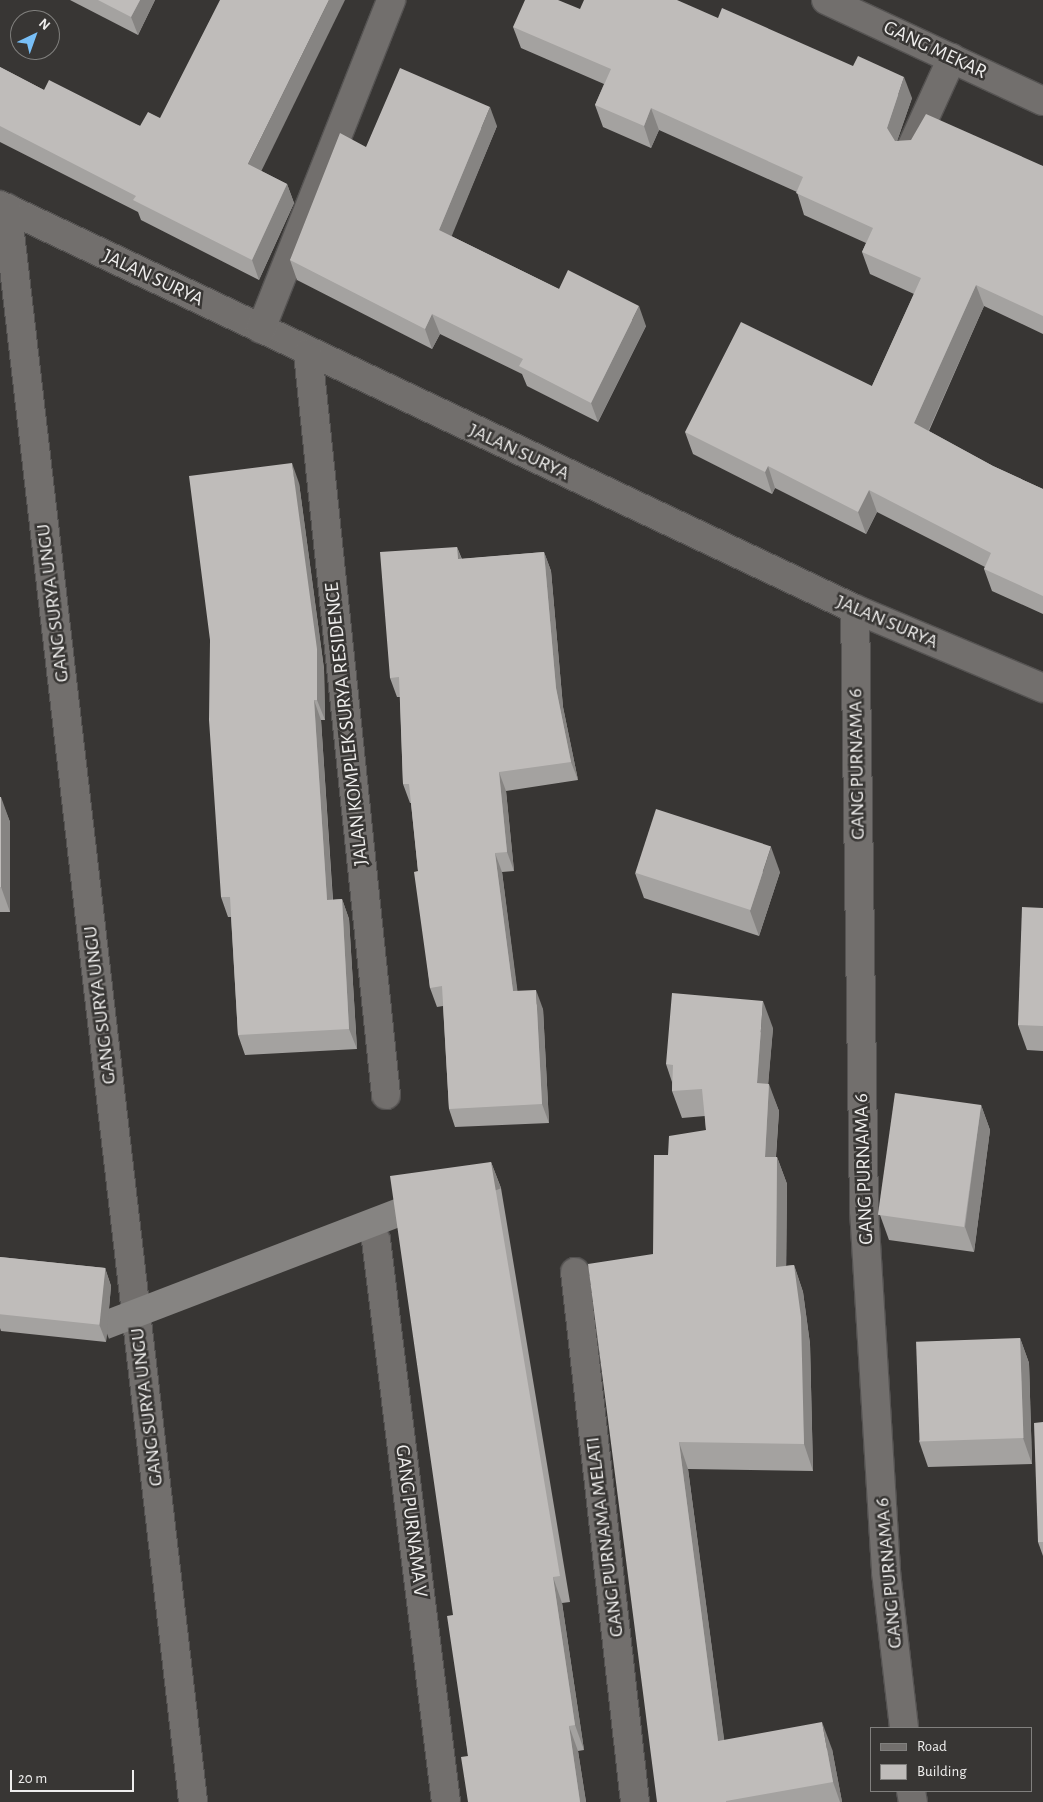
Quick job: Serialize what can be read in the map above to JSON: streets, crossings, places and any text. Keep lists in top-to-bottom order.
{
  "streets": {
    "street": [
      "GANG MEKAR",
      "JALAN SURYA",
      "GANG SURYA UNGU",
      "JALAN KOMPLEK SURYA RESIDENCE",
      "GANG PURNAMA 6",
      "GANG PURNAMA V",
      "GANG PURNAMA MELATI"
    ]
  },
  "crossings": [
    ["JALAN SURYA", "GANG SURYA UNGU"],
    ["JALAN SURYA", "JALAN KOMPLEK SURYA RESIDENCE"],
    ["JALAN SURYA", "GANG PURNAMA 6"]
  ],
  "legend": ["Road", "Building"],
  "scale_bar": "20 m",
  "north": "top right"
}
